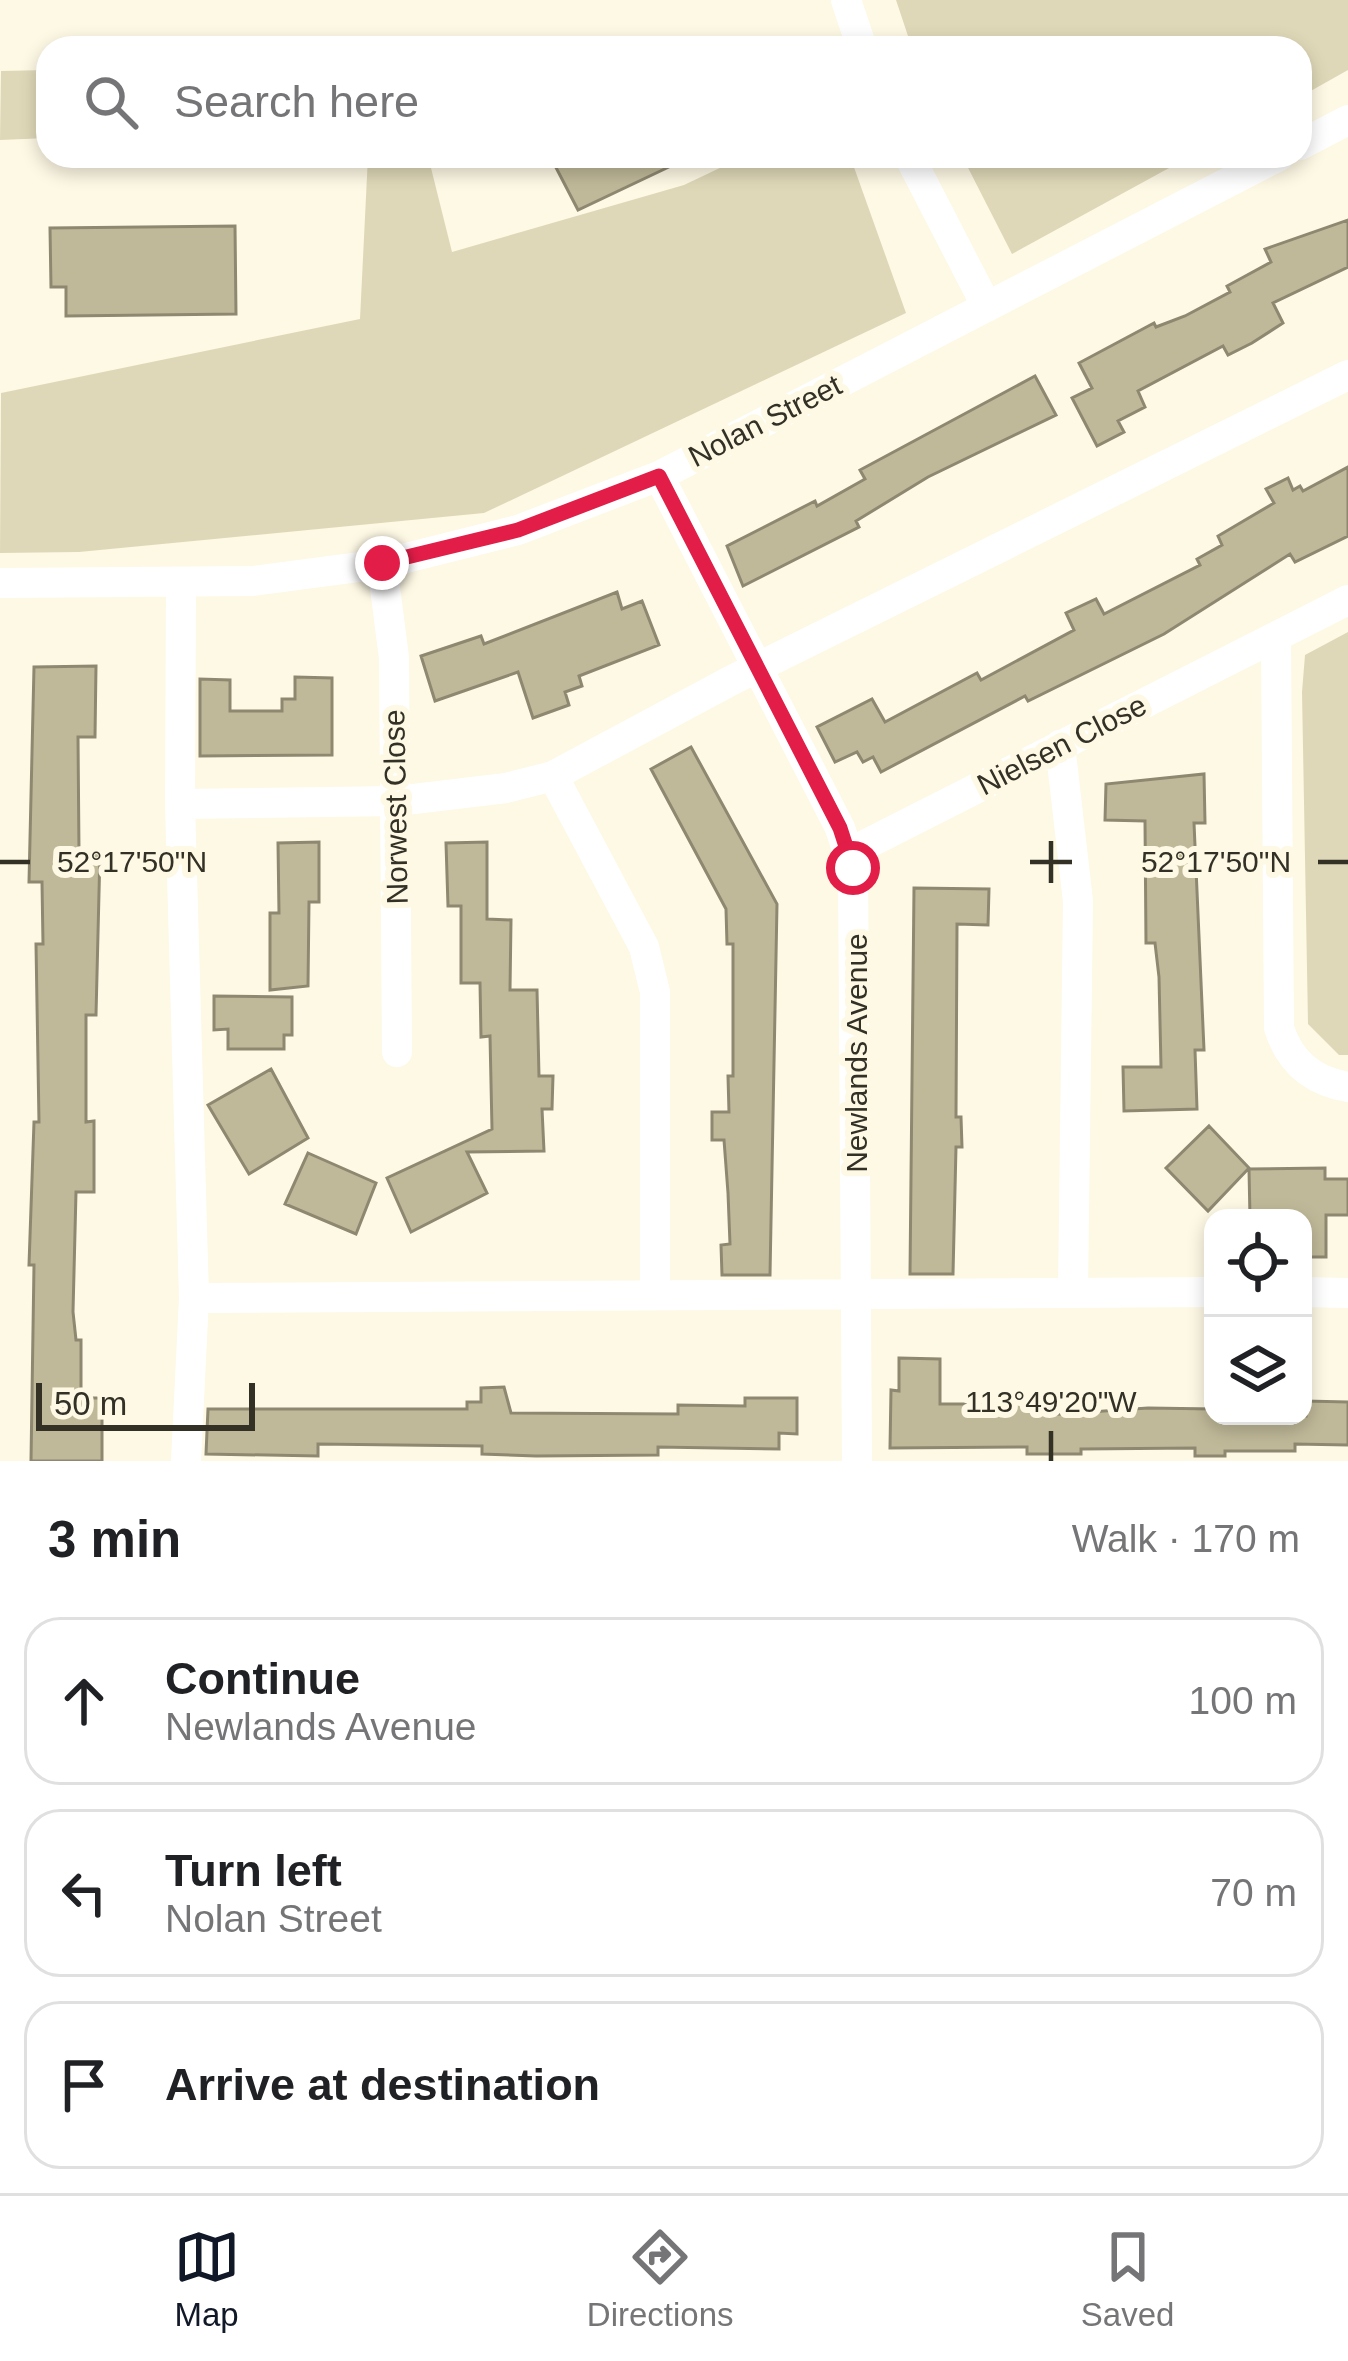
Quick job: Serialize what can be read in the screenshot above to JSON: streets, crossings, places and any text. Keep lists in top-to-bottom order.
{
  "streets": {
    "street": [
      "Nolan Street",
      "Nielsen Close",
      "Norwest Close",
      "Newlands Avenue"
    ]
  },
  "crossings": [
    ["Nolan Street", "Norwest Close"],
    ["Nolan Street", "Newlands Avenue"],
    ["Nielsen Close", "Newlands Avenue"]
  ],
  "scale_bar": "50 m",
  "page": {
    "search": "Search here",
    "scale": "50 m",
    "heading": ["3 min", "Walk · 170 m"],
    "list": [
      ["Continue", "Newlands Avenue", "100 m"],
      ["Turn left", "Nolan Street", "70 m"],
      "Arrive at destination"
    ],
    "nav": ["Map", "Directions", "Saved"]
  },
  "coordinates": ["52°17'50\"N", "113°49'20\"W"]
}
